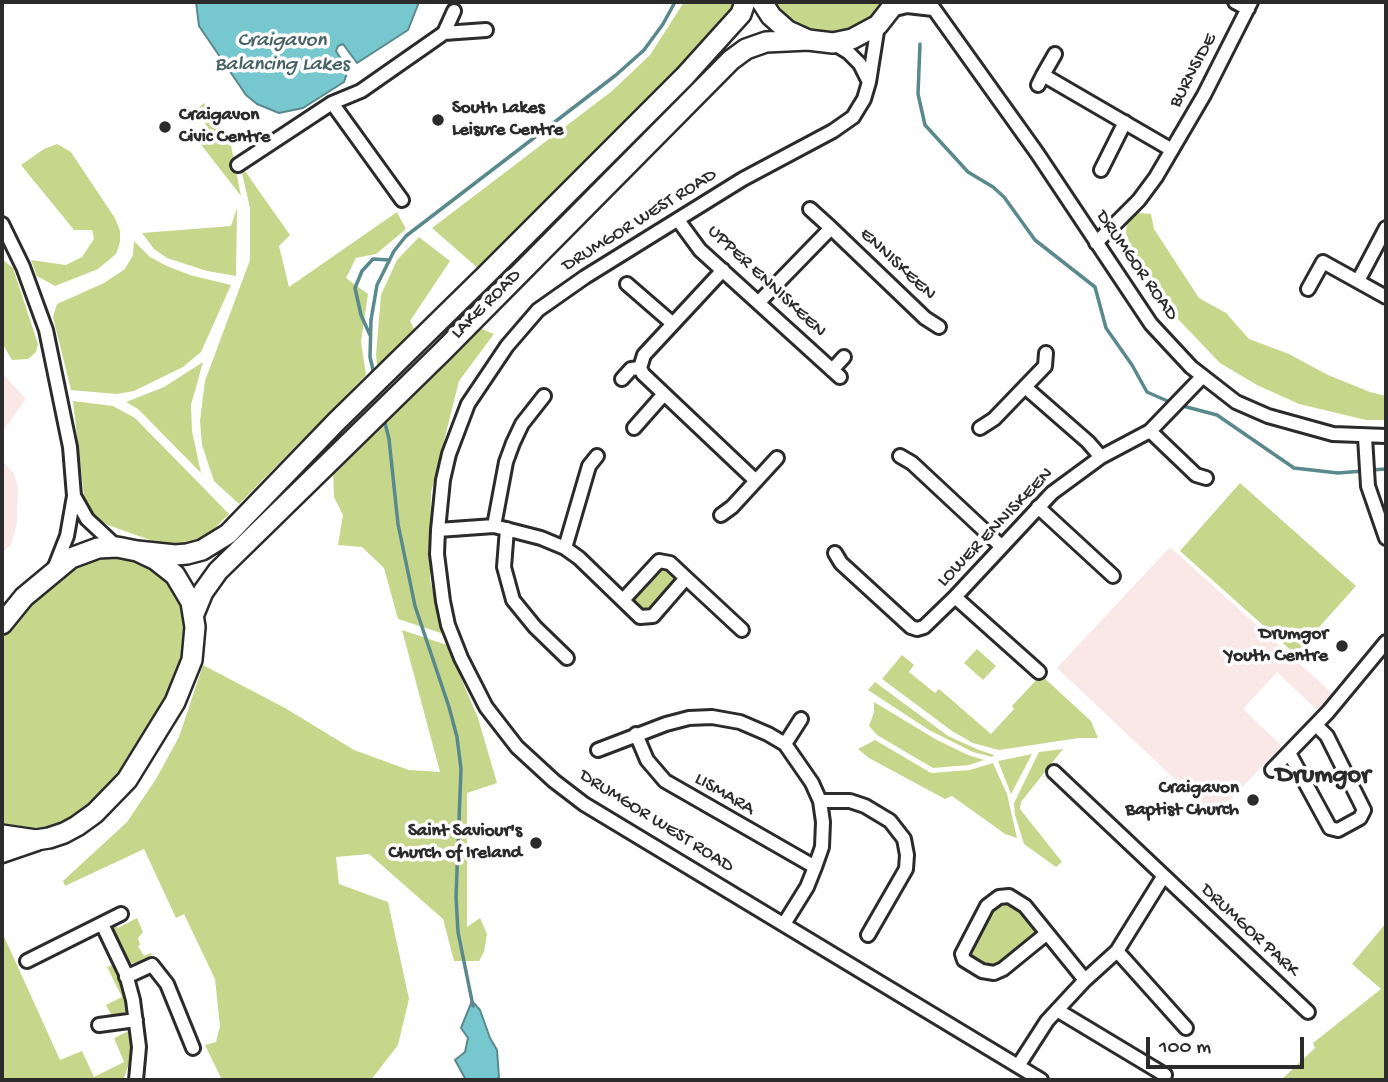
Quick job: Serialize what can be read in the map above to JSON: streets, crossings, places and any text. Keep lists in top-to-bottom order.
{
  "streets": {
    "highway": ["LAKE ROAD"],
    "street": [
      "BURNSIDE",
      "DRUMGOR WEST ROAD",
      "ENNISKEEN",
      "DRUMGOR ROAD",
      "UPPER ENNISKEEN",
      "LOWER ENNISKEEN",
      "LISMARA",
      "DRUMGOR PARK"
    ]
  },
  "crossings": [
    ["BURNSIDE", "DRUMGOR ROAD"],
    ["DRUMGOR WEST ROAD", "DRUMGOR ROAD"],
    ["DRUMGOR WEST ROAD", "UPPER ENNISKEEN"],
    ["ENNISKEEN", "UPPER ENNISKEEN"],
    ["DRUMGOR ROAD", "LOWER ENNISKEEN"]
  ],
  "districts": ["Drumgor"],
  "water": ["Craigavon Balancing Lakes"],
  "places": [
    "South Lakes Leisure Centre",
    "Craigavon Civic Centre",
    "Drumgor Youth Centre",
    "Craigavon Baptist Church",
    "Saint Saviour's Church of Ireland"
  ],
  "scale_bar": "100 m"
}
